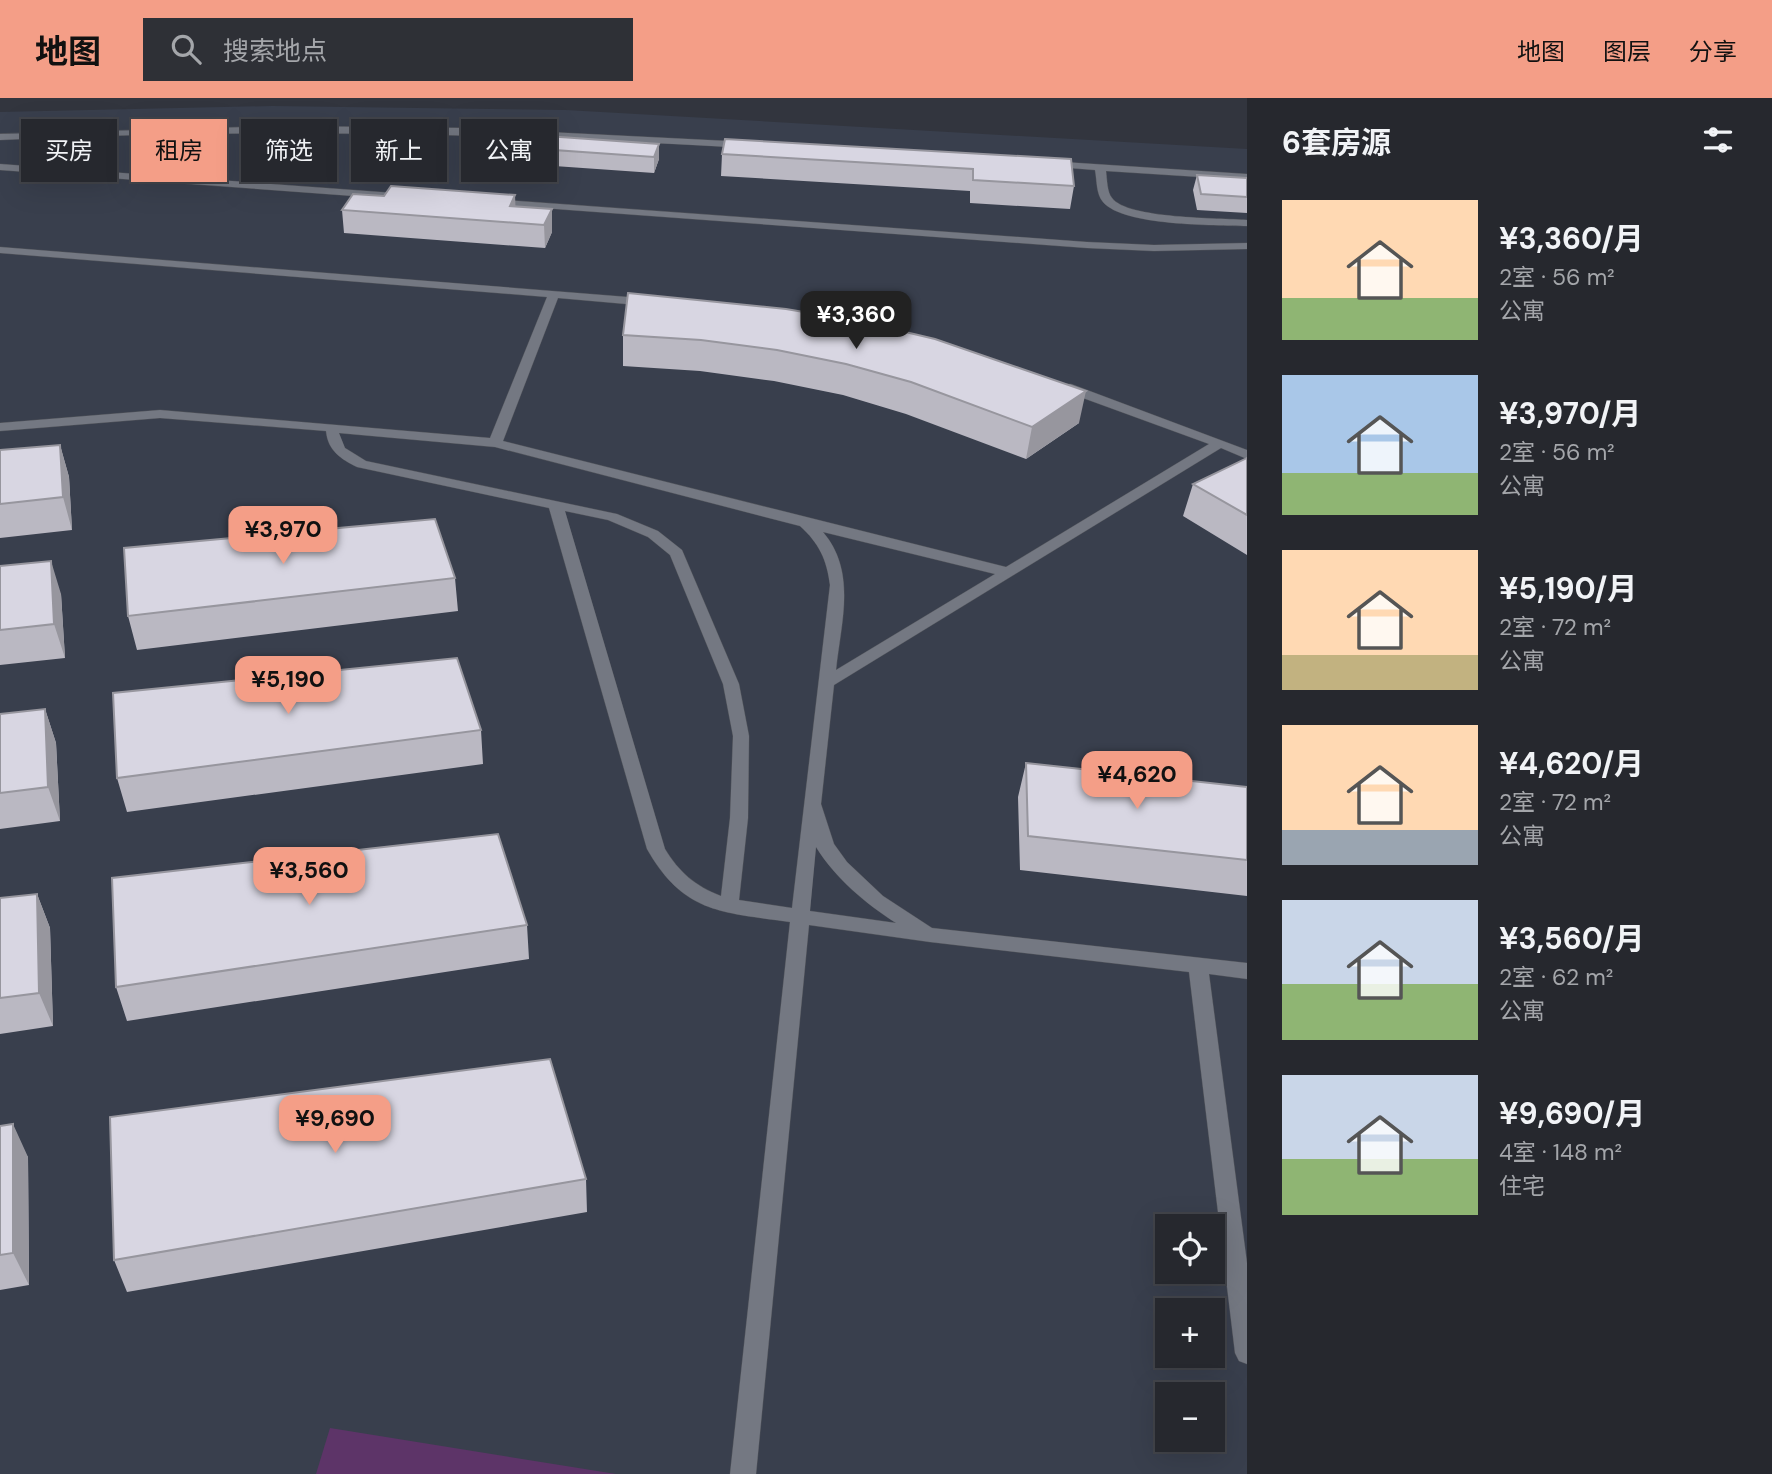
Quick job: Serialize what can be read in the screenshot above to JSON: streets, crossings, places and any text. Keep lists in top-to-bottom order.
{
  "page": {
    "header": "地图",
    "search": "搜索地点",
    "nav": ["地图", "图层", "分享"],
    "heading": "6套房源",
    "chip": [
      "买房",
      "租房",
      "筛选",
      "新上",
      "公寓"
    ],
    "list": [
      {
        "name": "¥3,360/月",
        "note": "2室 · 56 m² · 公寓"
      },
      {
        "name": "¥3,970/月",
        "note": "2室 · 56 m² · 公寓"
      },
      {
        "name": "¥5,190/月",
        "note": "2室 · 72 m² · 公寓"
      },
      {
        "name": "¥4,620/月",
        "note": "2室 · 72 m² · 公寓"
      },
      {
        "name": "¥3,560/月",
        "note": "2室 · 62 m² · 公寓"
      },
      {
        "name": "¥9,690/月",
        "note": "4室 · 148 m² · 住宅"
      }
    ],
    "price": [
      "¥3,360",
      "¥3,970",
      "¥5,190",
      "¥4,620",
      "¥3,560",
      "¥9,690"
    ],
    "map_buttons": ["+", "−"]
  }
}
